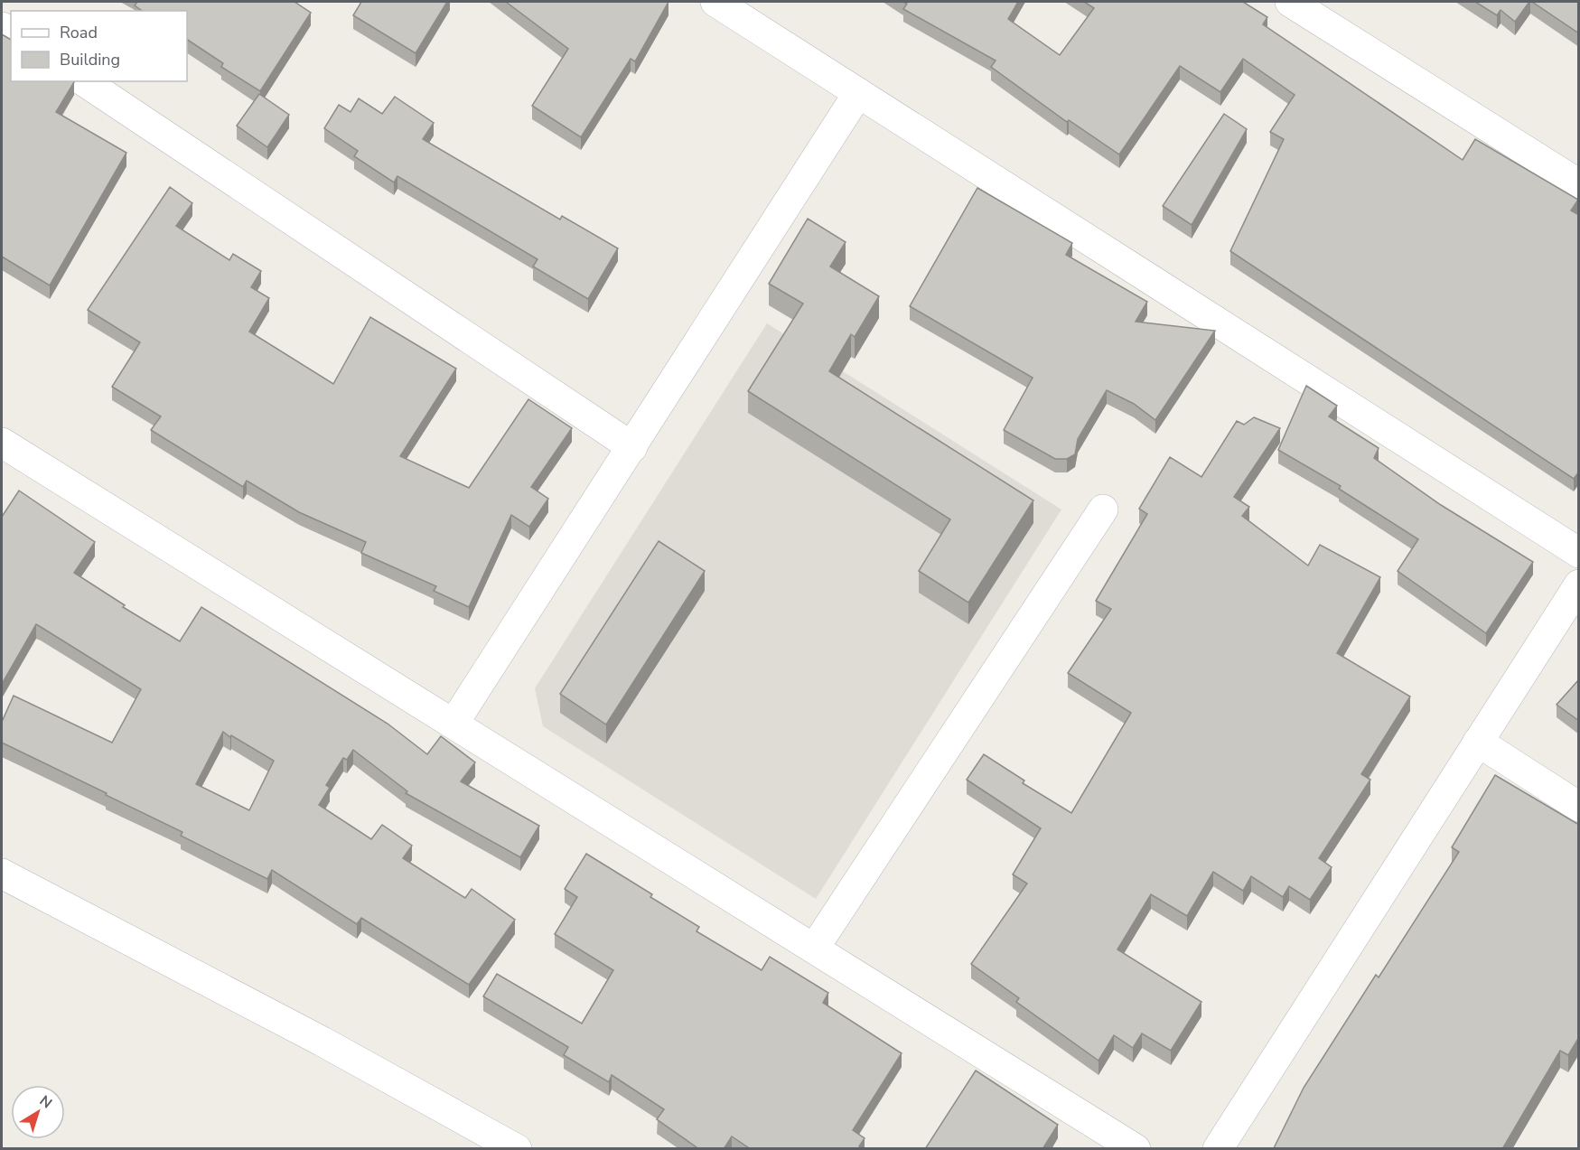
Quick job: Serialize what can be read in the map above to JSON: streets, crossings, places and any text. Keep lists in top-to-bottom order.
{
  "legend": ["Road", "Building"],
  "north": "top right"
}
